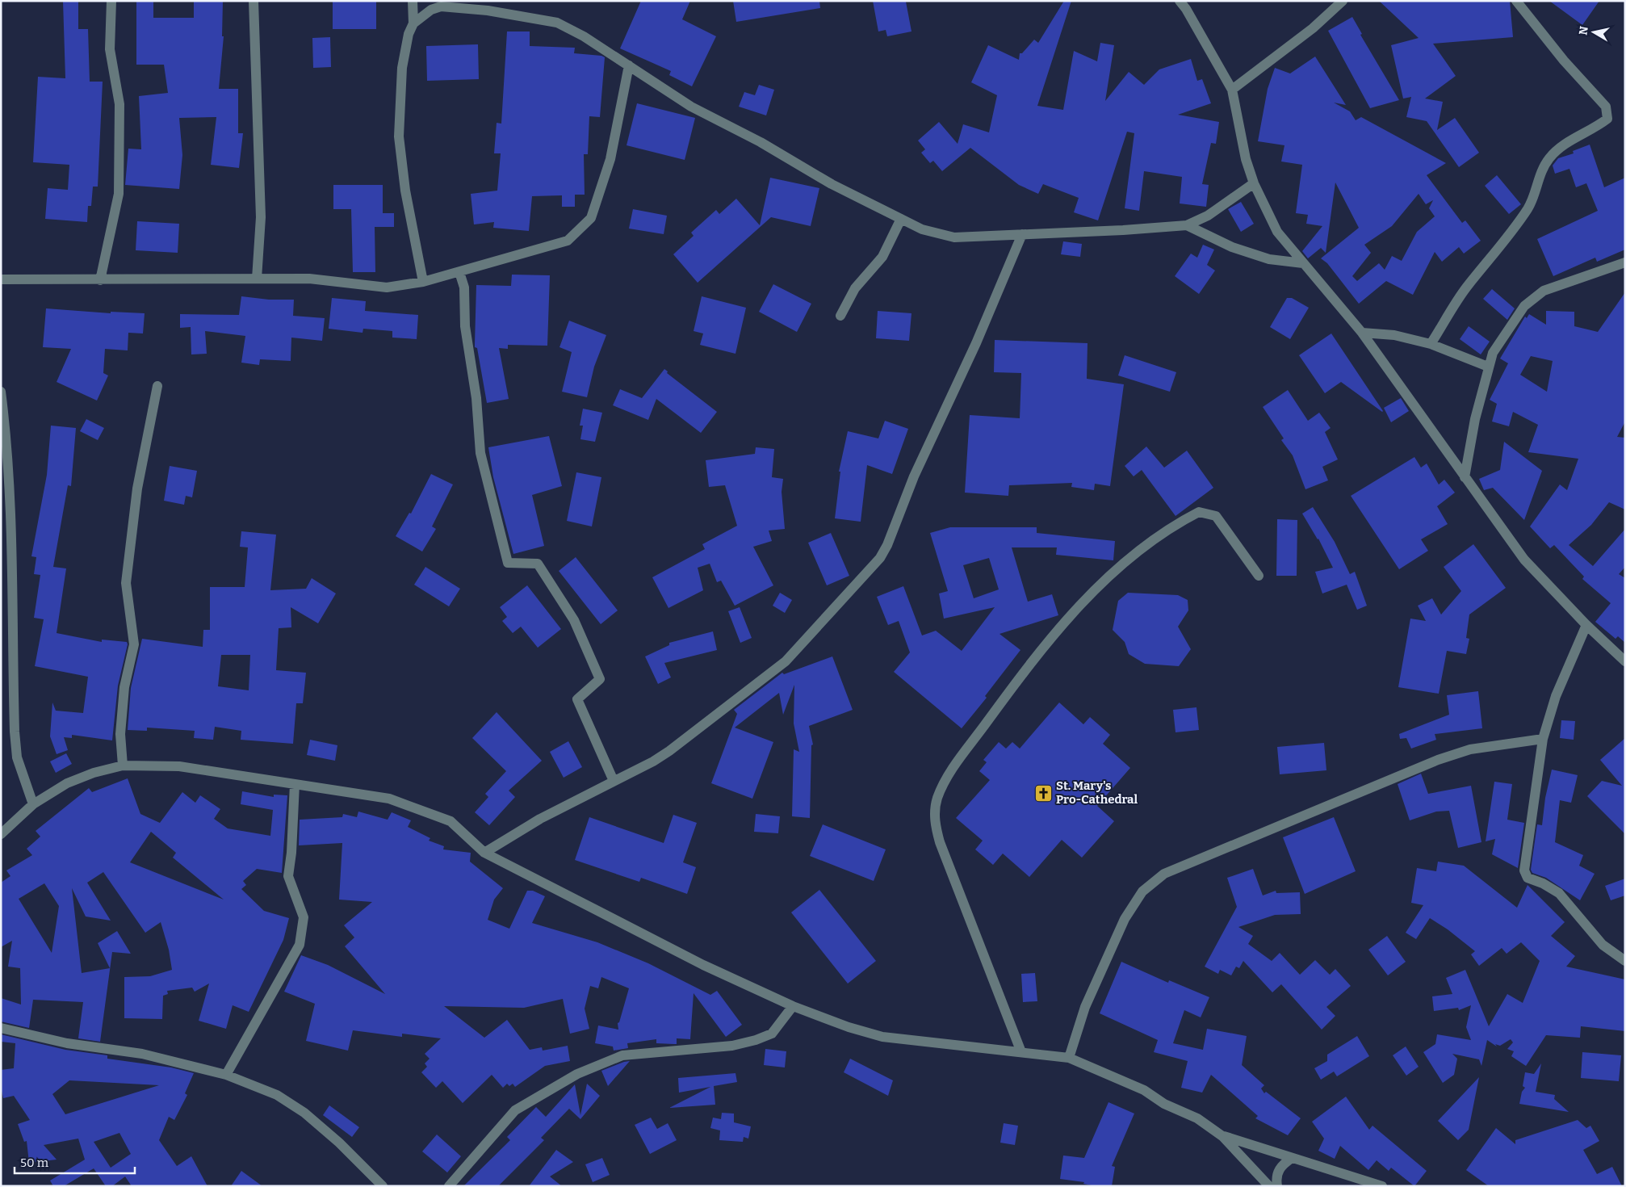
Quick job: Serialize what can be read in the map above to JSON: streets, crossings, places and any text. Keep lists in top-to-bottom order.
{
  "places": {
    "church": ["St. Mary's Pro-Cathedral"]
  },
  "scale_bar": "50 m",
  "north": "left"
}
